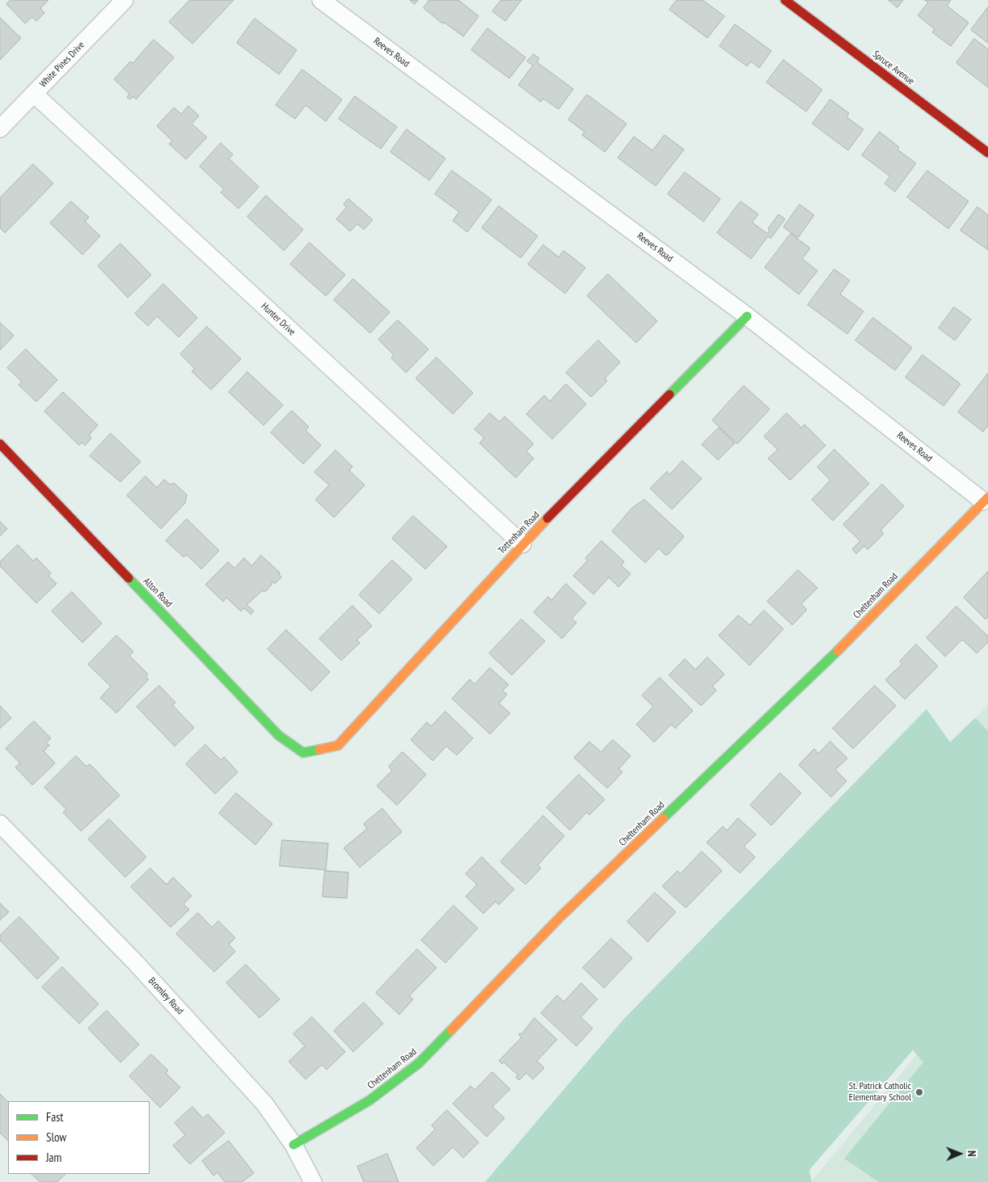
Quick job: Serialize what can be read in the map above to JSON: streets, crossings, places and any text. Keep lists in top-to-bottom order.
{
  "streets": {
    "street": [
      "Reeves Road",
      "White Pines Drive",
      "Spruce Avenue",
      "Hunter Drive",
      "Tottenham Road",
      "Alton Road",
      "Cheltenham Road",
      "Bromley Road"
    ]
  },
  "crossings": [
    ["Reeves Road", "Tottenham Road"],
    ["Reeves Road", "Cheltenham Road"],
    ["White Pines Drive", "Hunter Drive"],
    ["Hunter Drive", "Tottenham Road"],
    ["Tottenham Road", "Alton Road"],
    ["Cheltenham Road", "Bromley Road"]
  ],
  "places": ["St. Patrick Catholic Elementary School"],
  "legend": ["Fast", "Slow", "Jam"],
  "north": "right"
}
